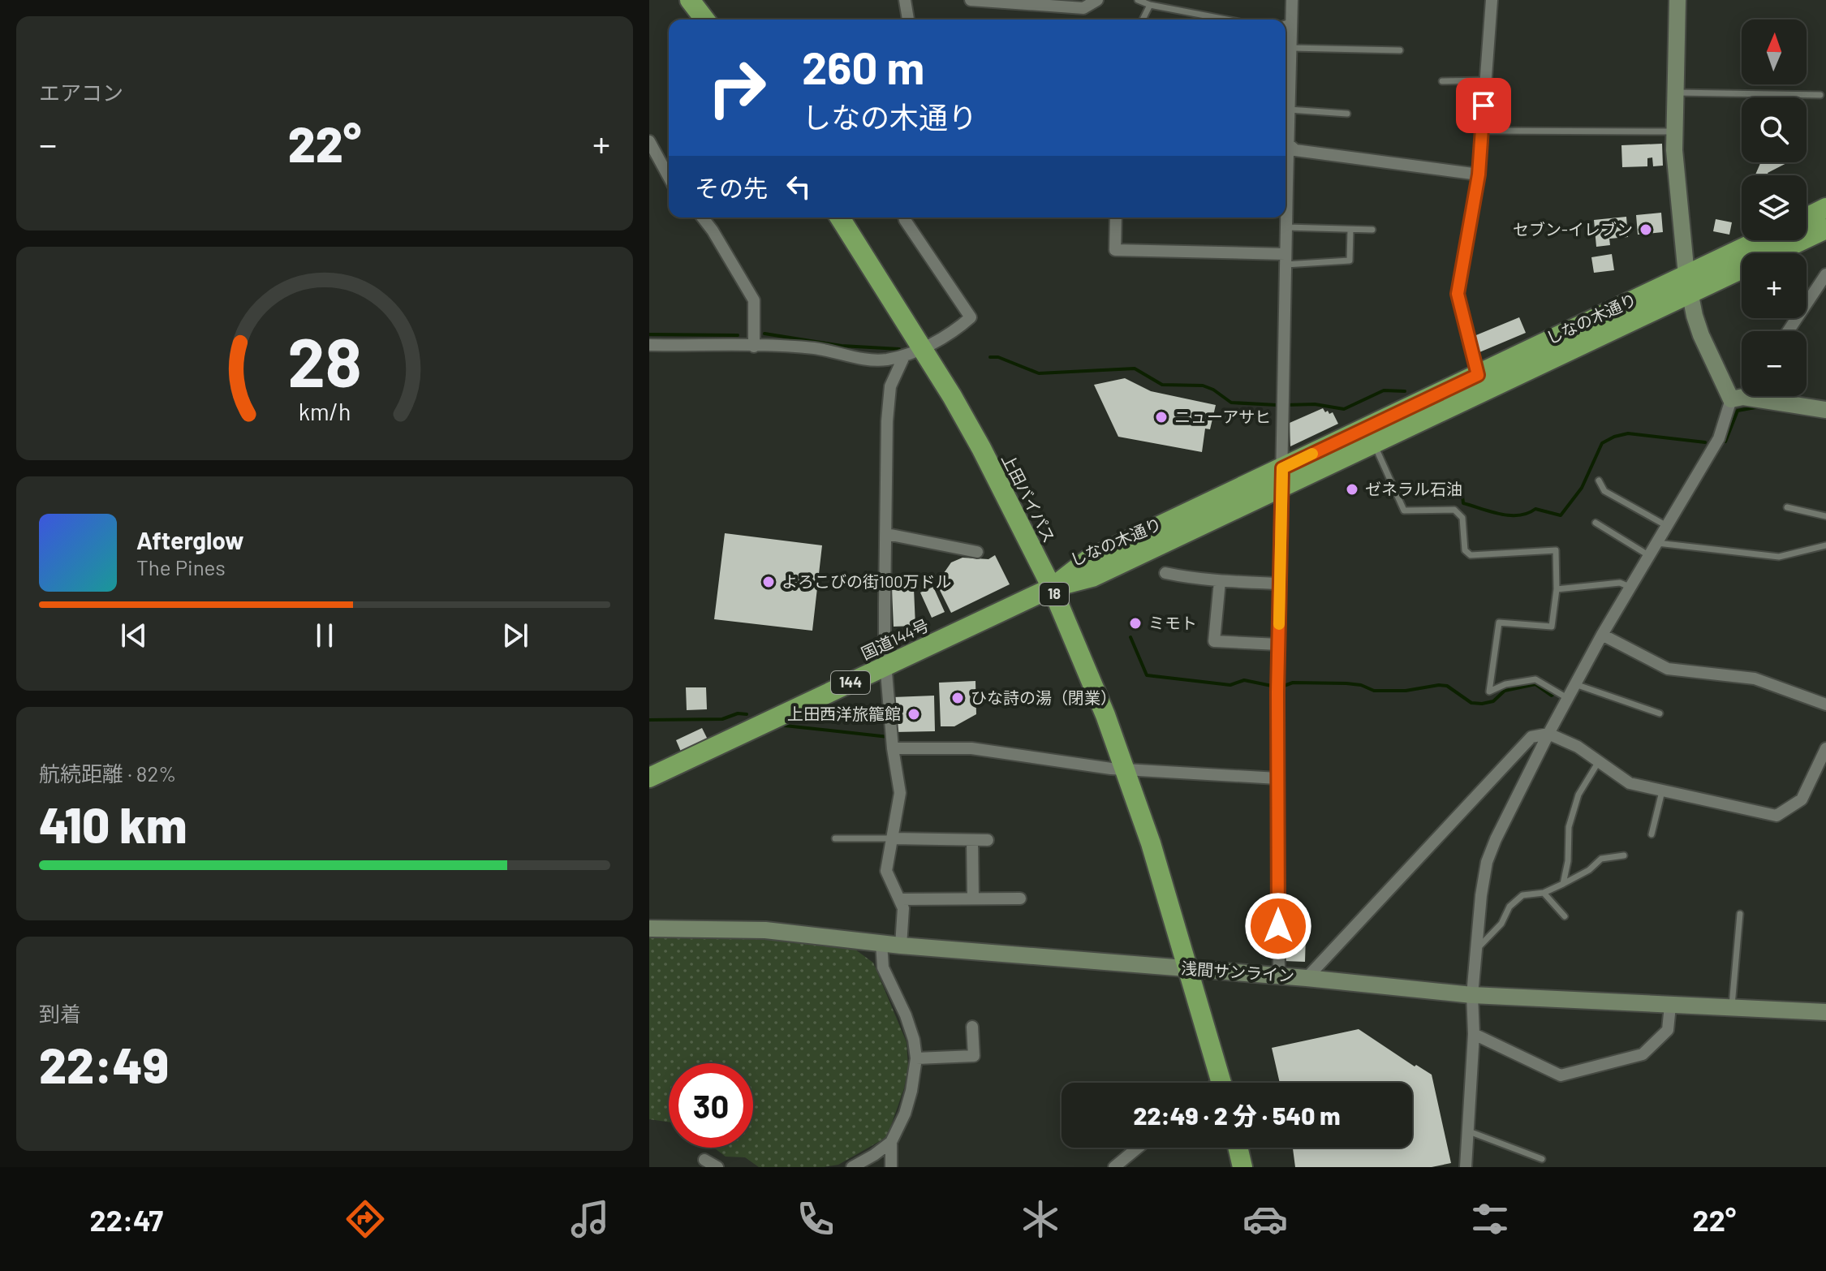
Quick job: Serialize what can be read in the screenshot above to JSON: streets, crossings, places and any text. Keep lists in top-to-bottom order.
{
  "streets": {
    "highway": [
      "しなの木通り",
      "上田バイパス",
      "18",
      "国道144号",
      "144"
    ],
    "street": ["浅間サンライン"]
  },
  "crossings": [
    ["しなの木通り", "上田バイパス"],
    ["しなの木通り", "国道144号"],
    ["上田バイパス", "国道144号"],
    ["上田バイパス", "浅間サンライン"]
  ],
  "places": [
    "セブン-イレブン",
    "ニューアサヒ",
    "ゼネラル石油",
    "よろこびの街100万ドル",
    "ミモト",
    "ひな詩の湯（閉業）",
    "上田西洋旅籠館"
  ],
  "north": "top",
  "page": {
    "tile": [
      "エアコン",
      ["航続距離 · 82%", "410 km"],
      ["到着", "22:49"]
    ],
    "map_buttons": ["+", "−"],
    "turn": ["260 m", "しなの木通り"],
    "heat": ["−", "22°", "+"],
    "then": "その先",
    "song": ["Afterglow", "The Pines"],
    "limit": "30",
    "trip": "22:49 · 2 分 · 540 m",
    "tabs": ["22:47", "22°"],
    "gauge": ["28", "km/h"]
  }
}
